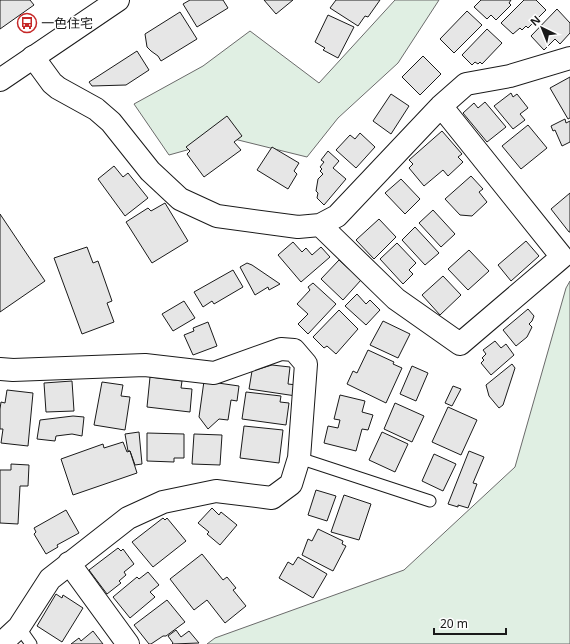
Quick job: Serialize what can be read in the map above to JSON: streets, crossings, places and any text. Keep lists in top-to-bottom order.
{
  "places": {
    "bus stop": ["一色住宅"]
  },
  "scale_bar": "20 m",
  "north": "top left"
}
